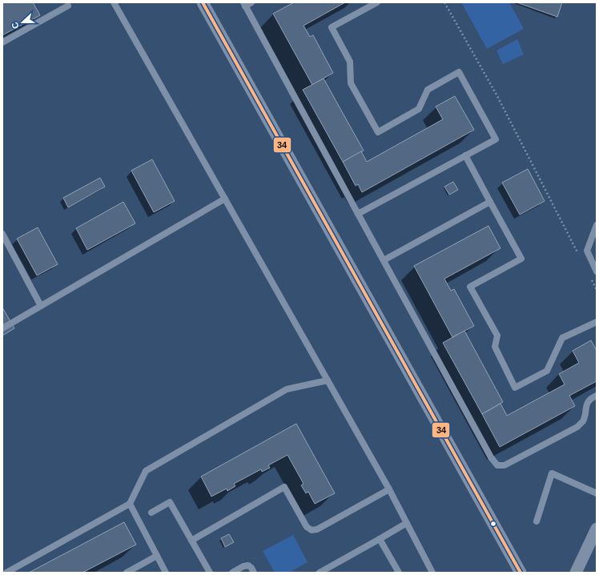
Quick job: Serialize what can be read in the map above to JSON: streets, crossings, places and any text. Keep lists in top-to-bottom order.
{
  "lines": ["transit line 34"],
  "north": "left"
}
